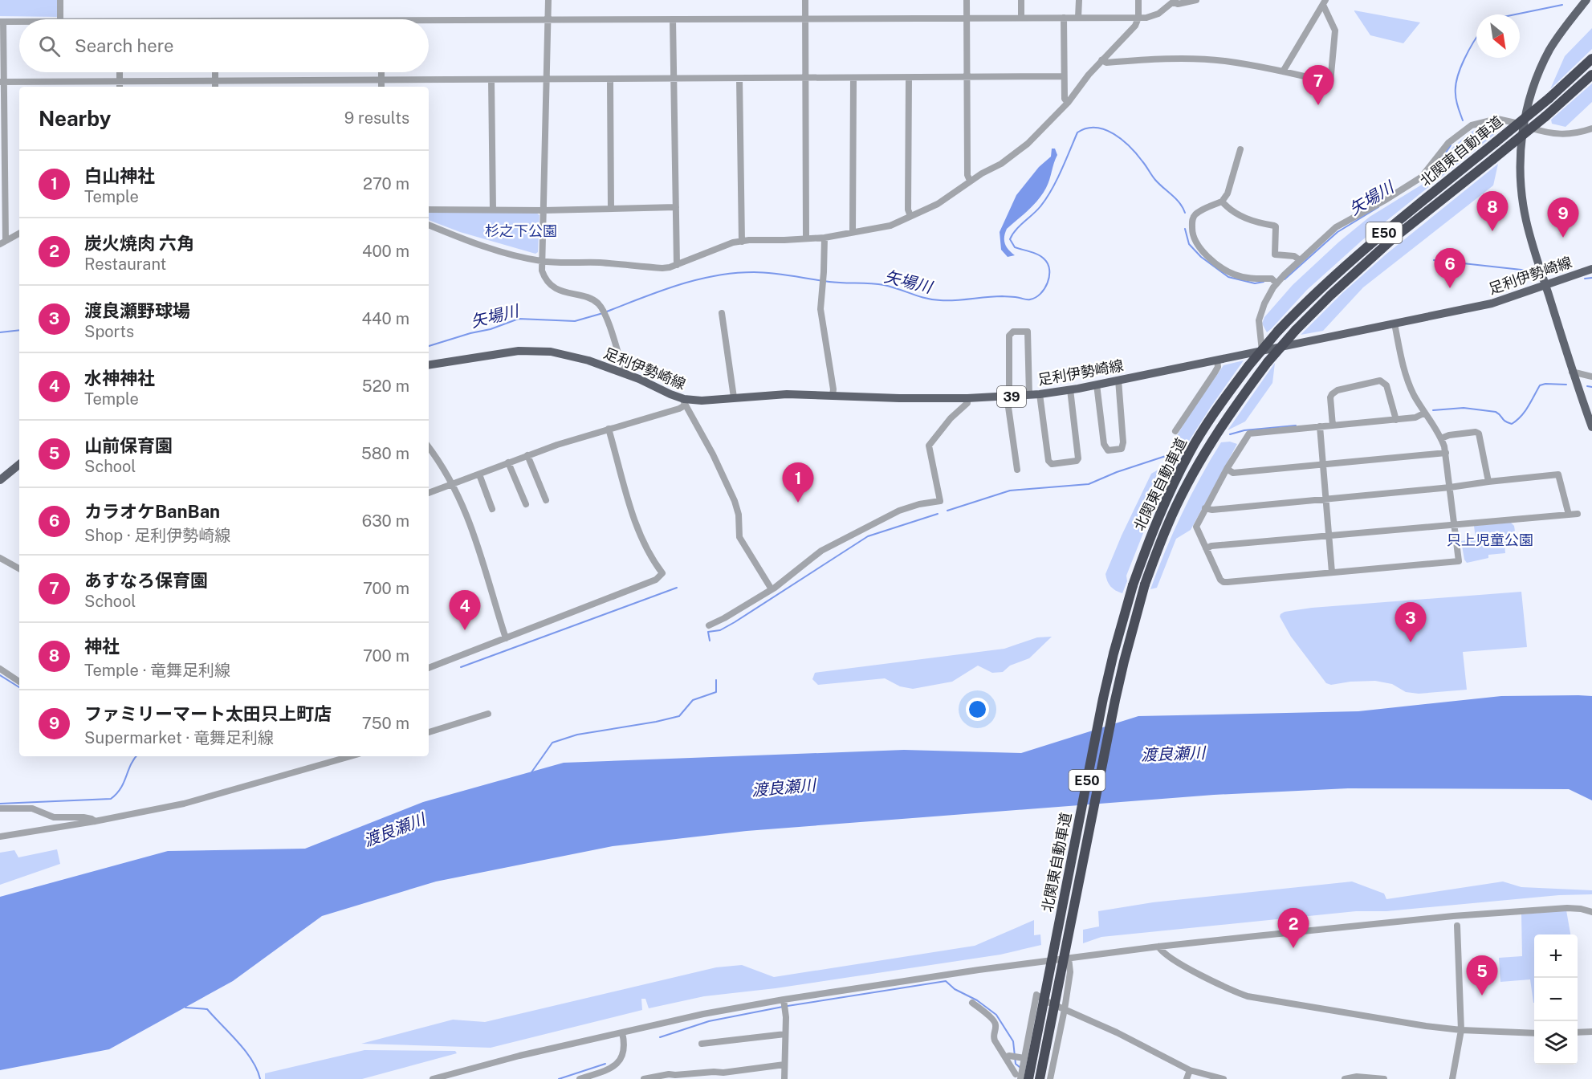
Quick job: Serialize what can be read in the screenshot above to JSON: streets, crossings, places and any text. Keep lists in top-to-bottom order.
{
  "streets": {
    "highway": ["北関東自動車道", "E50"],
    "main road": ["足利伊勢崎線", "39"]
  },
  "water": ["矢場川", "渡良瀬川"],
  "parks": ["杉之下公園", "只上児童公園"],
  "north": "bottom right",
  "page": {
    "search": "Search here",
    "pins": [
      "7",
      "8",
      "9",
      "6",
      "1",
      "4",
      "3",
      "2",
      "5"
    ],
    "heading": ["Nearby", "9 results"],
    "list": [
      {
        "mark": "1",
        "name": "白山神社",
        "note": "Temple",
        "value": "270 m"
      },
      {
        "mark": "2",
        "name": "炭火焼肉 六角",
        "note": "Restaurant",
        "value": "400 m"
      },
      {
        "mark": "3",
        "name": "渡良瀬野球場",
        "note": "Sports",
        "value": "440 m"
      },
      {
        "mark": "4",
        "name": "水神神社",
        "note": "Temple",
        "value": "520 m"
      },
      {
        "mark": "5",
        "name": "山前保育園",
        "note": "School",
        "value": "580 m"
      },
      {
        "mark": "6",
        "name": "カラオケBanBan",
        "note": "Shop · 足利伊勢崎線",
        "value": "630 m"
      },
      {
        "mark": "7",
        "name": "あすなろ保育園",
        "note": "School",
        "value": "700 m"
      },
      {
        "mark": "8",
        "name": "神社",
        "note": "Temple · 竜舞足利線",
        "value": "700 m"
      },
      {
        "mark": "9",
        "name": "ファミリーマート太田只上町店",
        "note": "Supermarket · 竜舞足利線",
        "value": "750 m"
      }
    ],
    "map_buttons": ["+", "−"]
  }
}
